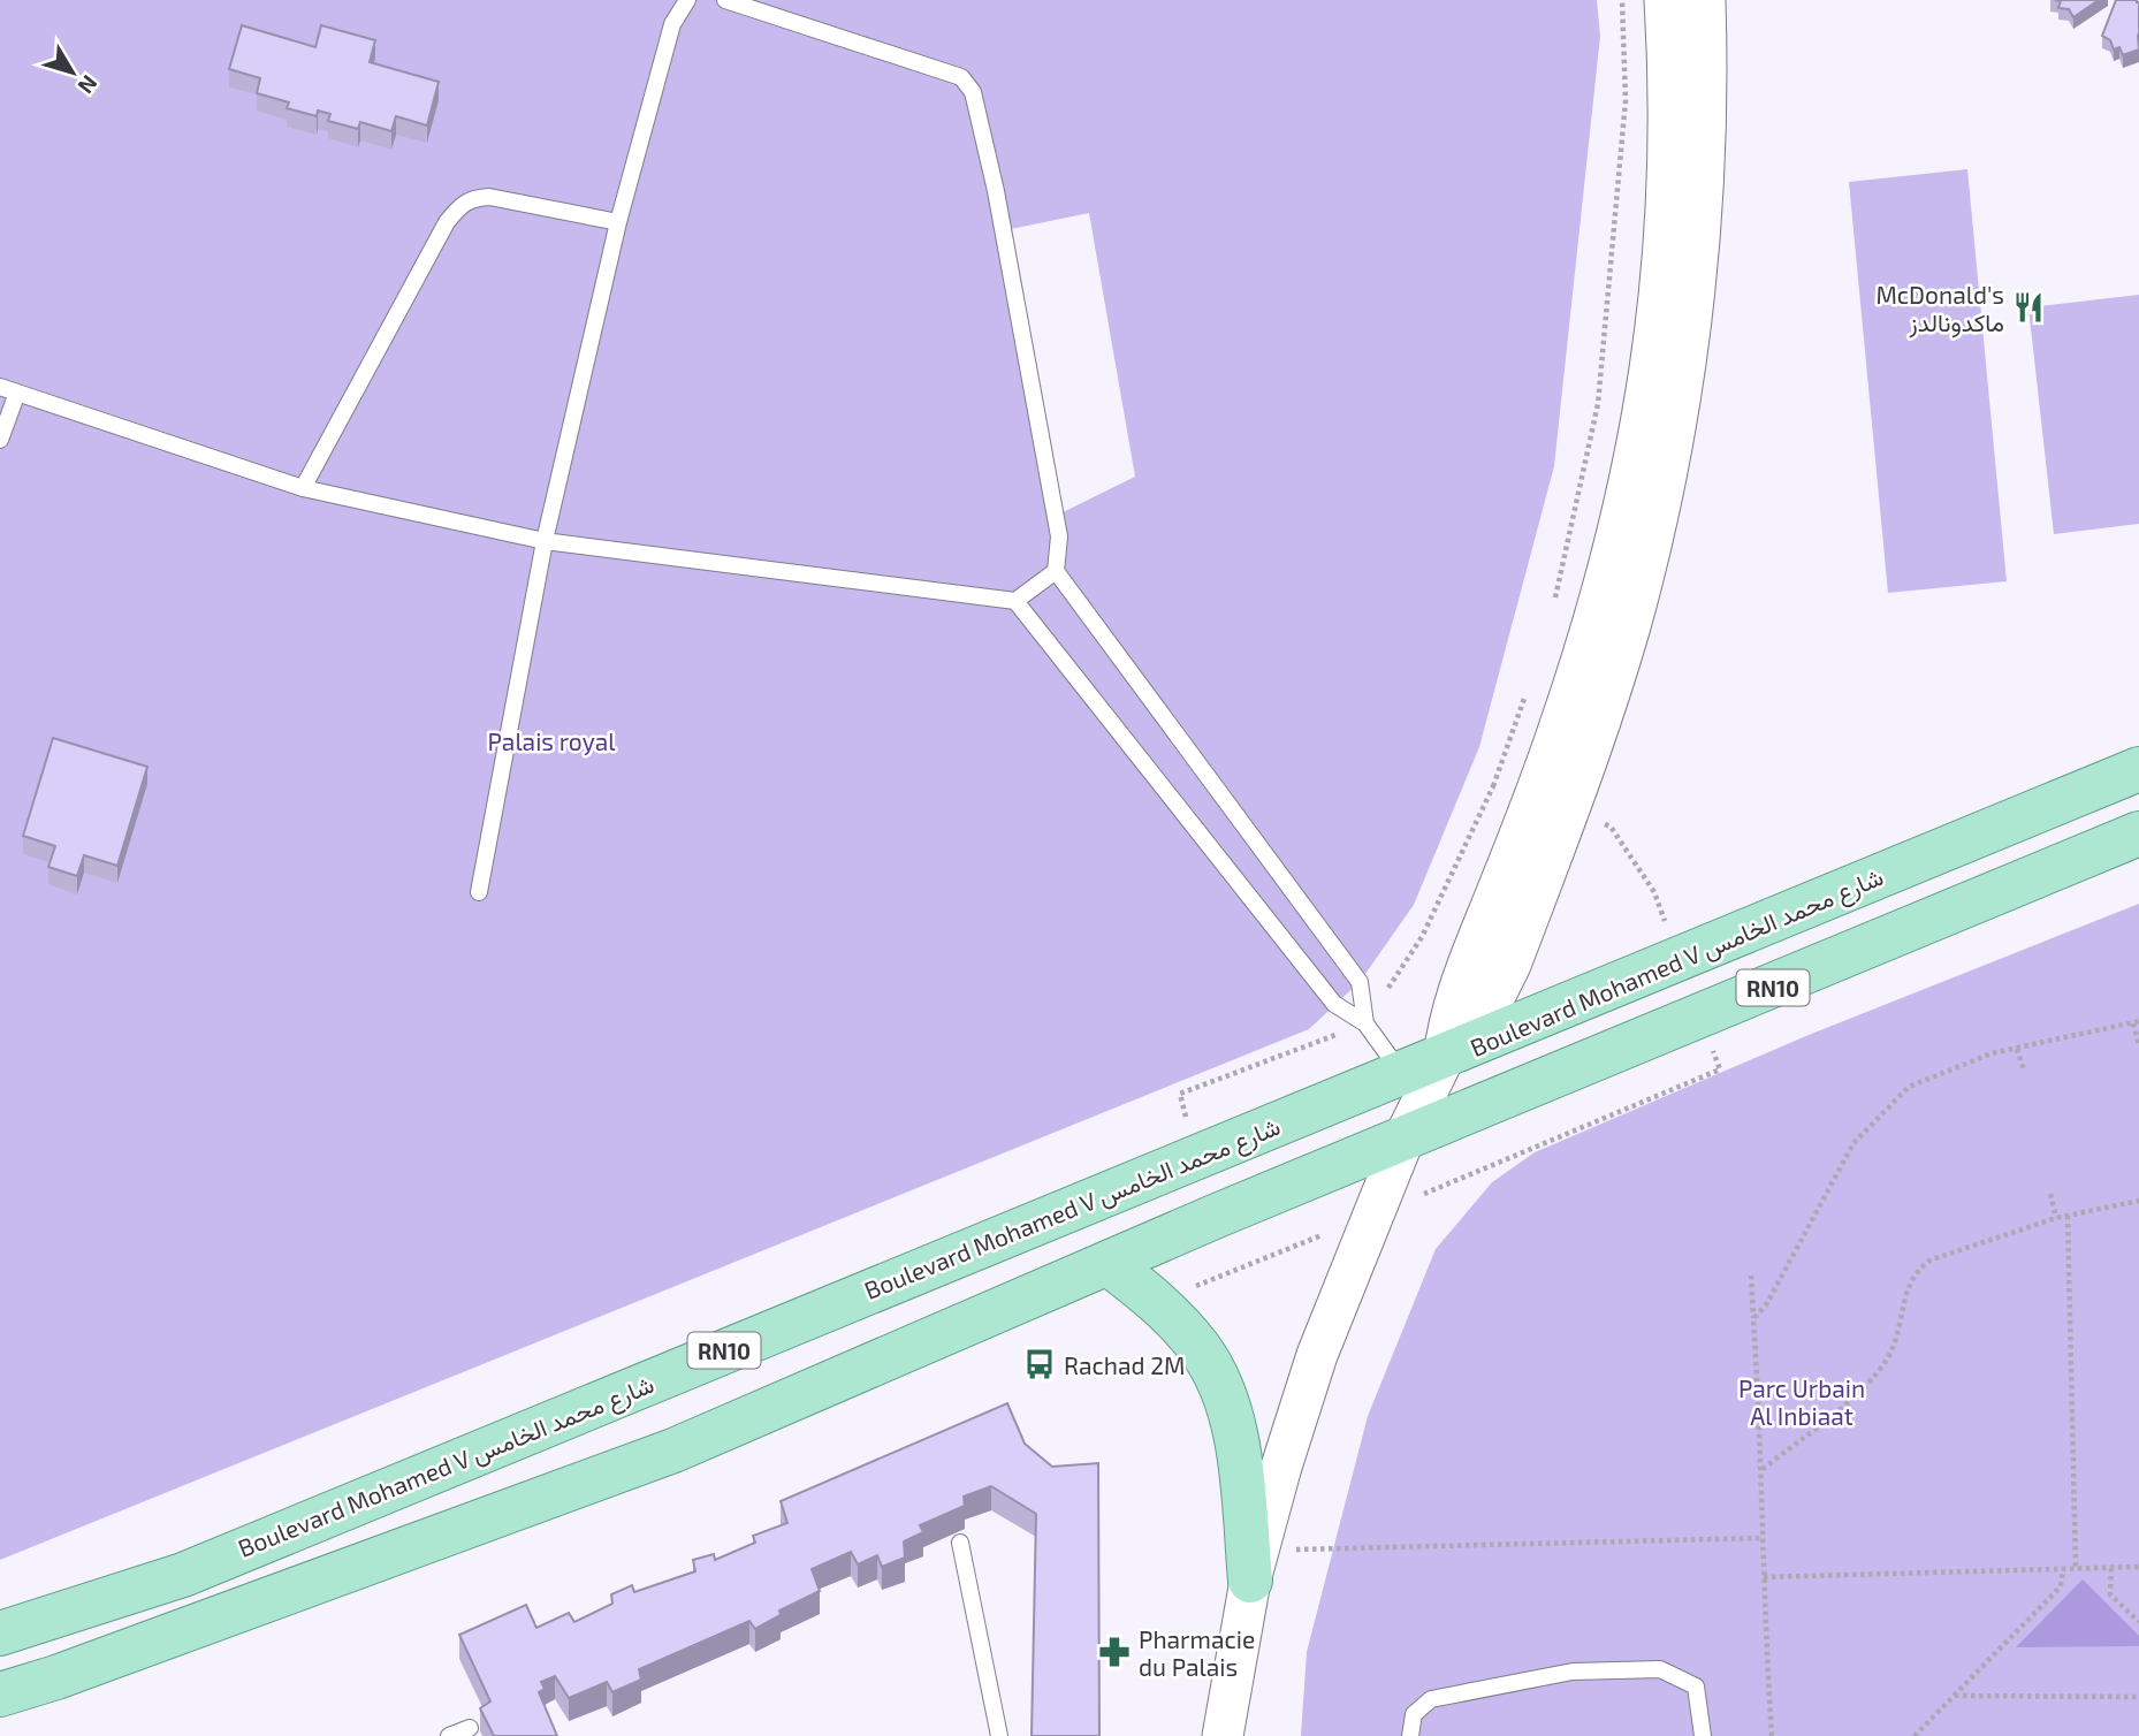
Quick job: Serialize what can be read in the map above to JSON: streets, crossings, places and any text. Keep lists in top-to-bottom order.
{
  "streets": {
    "main road": ["Boulevard Mohamed V شارع محمد الخامس", "RN10"]
  },
  "parks": ["Palais royal", "Parc Urbain Al Inbiaat"],
  "places": {
    "restaurant": ["McDonald's ماكدونالدز"],
    "bus stop": ["Rachad 2M"],
    "pharmacy": ["Pharmacie du Palais"]
  },
  "north": "bottom right"
}
